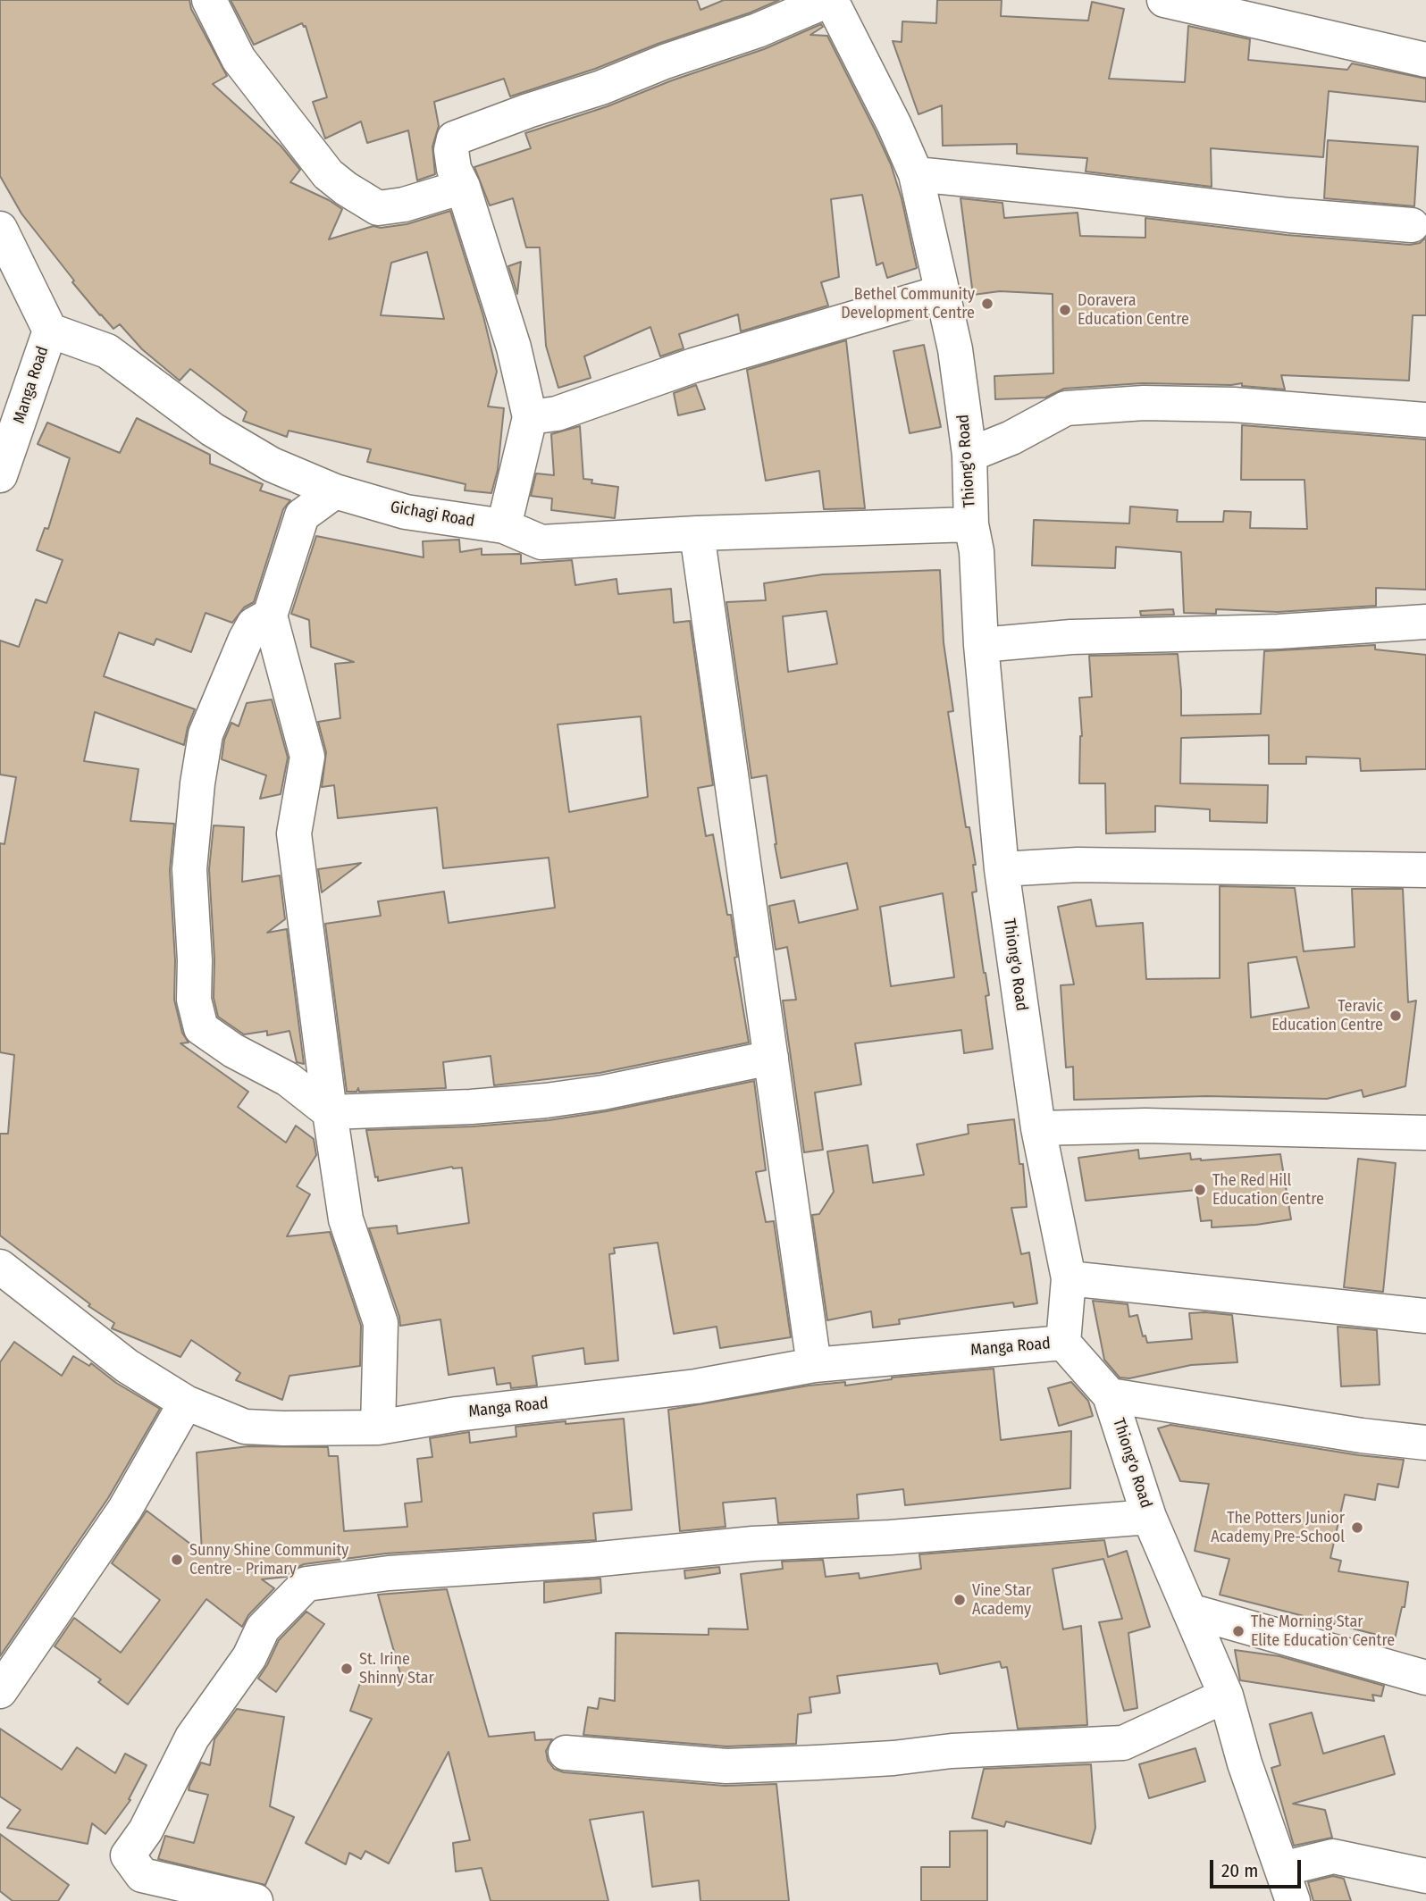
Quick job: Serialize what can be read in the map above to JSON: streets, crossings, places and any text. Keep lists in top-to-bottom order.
{
  "streets": {
    "street": ["Manga Road", "Thiong'o Road", "Gichagi Road"]
  },
  "crossings": [
    ["Manga Road", "Thiong'o Road"],
    ["Manga Road", "Gichagi Road"],
    ["Thiong'o Road", "Gichagi Road"]
  ],
  "places": [
    "Bethel Community Development Centre",
    "Doravera Education Centre",
    "Teravic Education Centre",
    "The Red Hill Education Centre",
    "The Potters Junior Academy Pre-School",
    "Sunny Shine Community Centre - Primary",
    "Vine Star Academy",
    "The Morning Star Elite Education Centre",
    "St. Irine Shinny Star"
  ],
  "scale_bar": "20 m"
}
